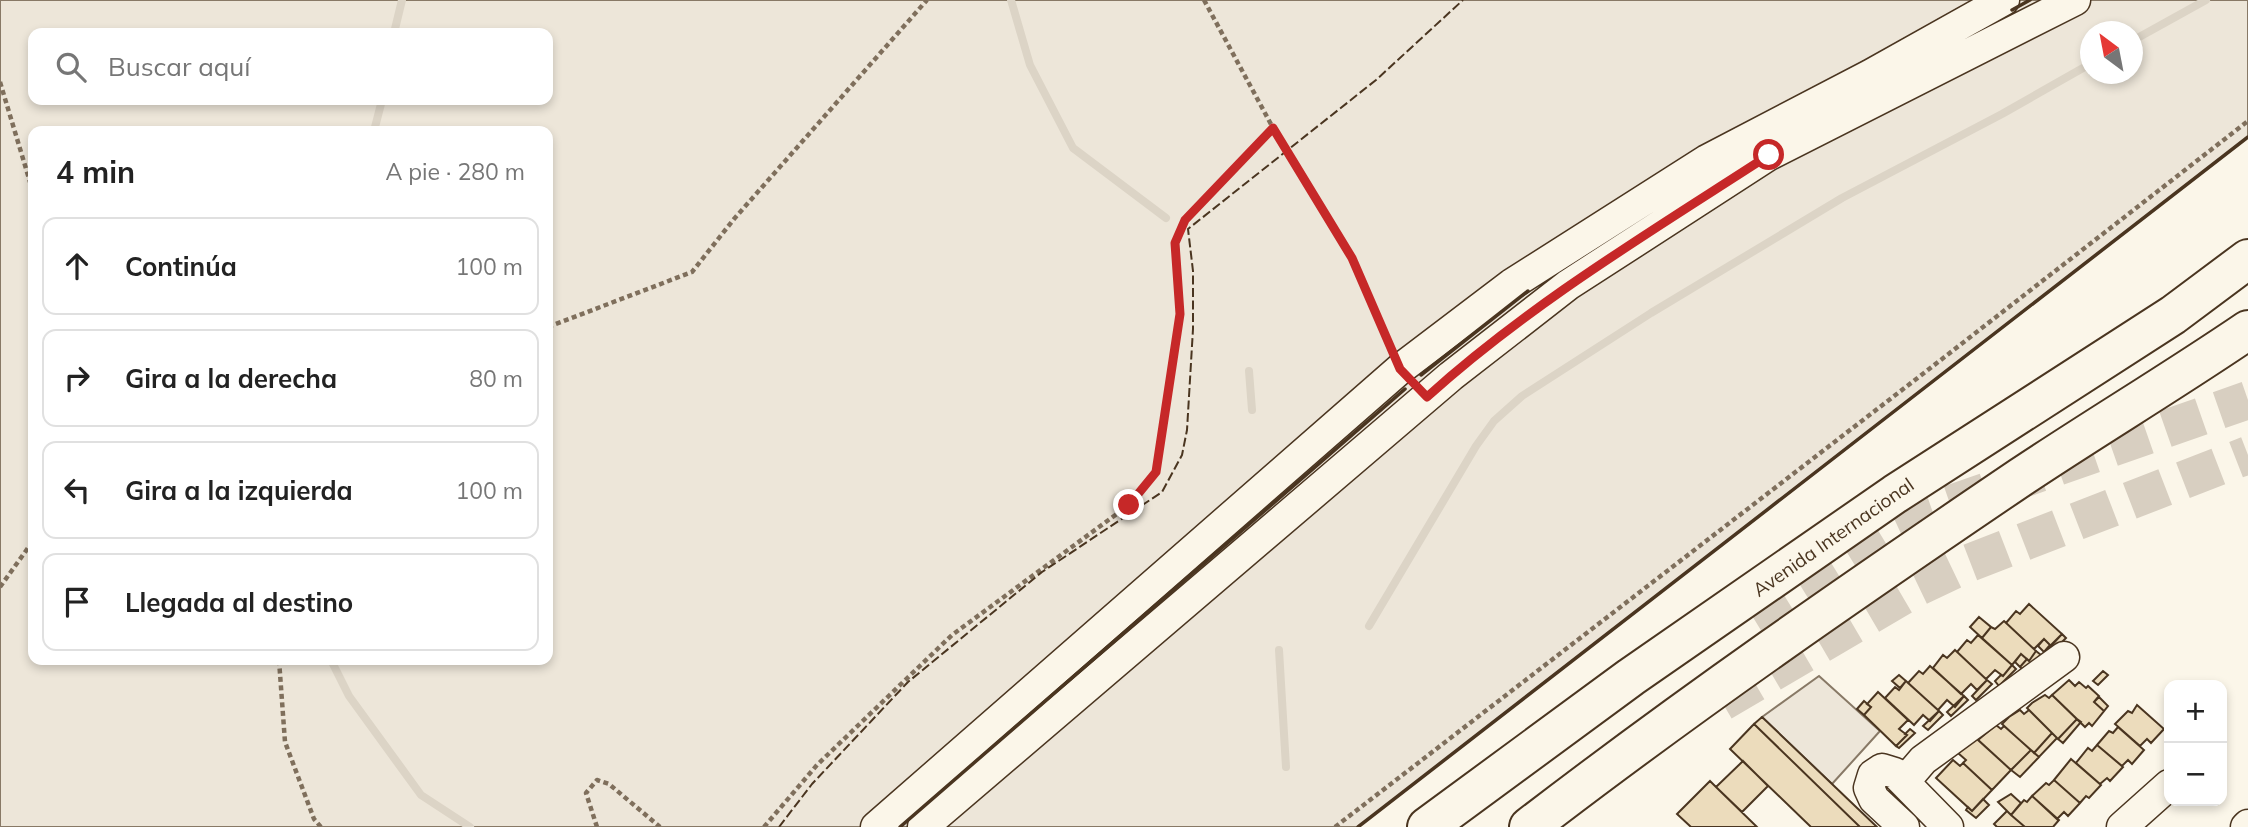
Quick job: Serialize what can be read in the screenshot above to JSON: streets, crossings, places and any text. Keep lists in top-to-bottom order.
{
  "streets": {
    "highway": ["Avenida Internacional"]
  },
  "north": "top left",
  "page": {
    "search": "Buscar aquí",
    "heading": ["4 min", "A pie · 280 m"],
    "list": [
      ["Continúa", "100 m"],
      ["Gira a la derecha", "80 m"],
      ["Gira a la izquierda", "100 m"],
      "Llegada al destino"
    ],
    "map_buttons": ["+", "−"]
  }
}
